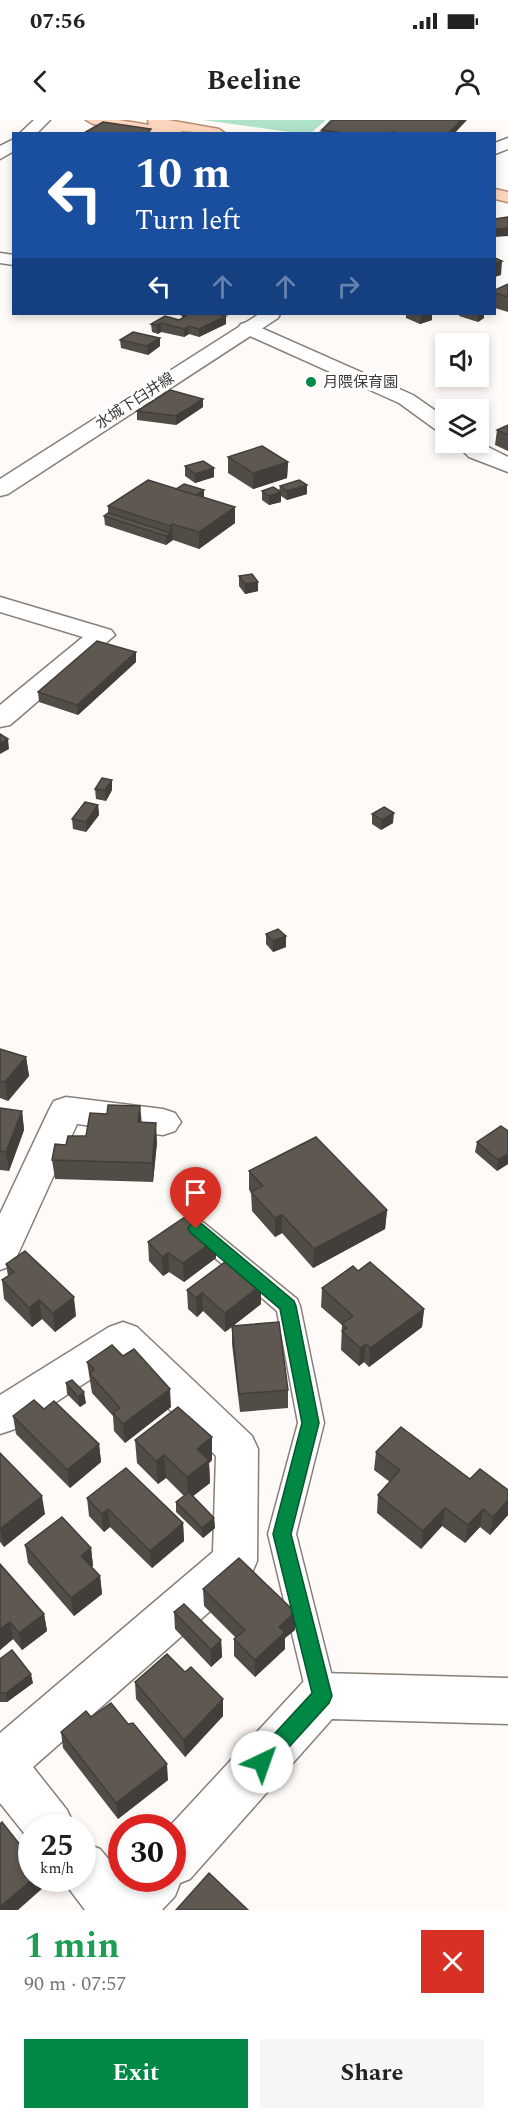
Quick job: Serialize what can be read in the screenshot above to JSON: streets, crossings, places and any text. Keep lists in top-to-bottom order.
{
  "streets": {
    "street": ["水城下臼井線"]
  },
  "places": ["月隈保育園"],
  "page": {
    "status": "07:56",
    "header": "Beeline",
    "turn": ["10 m", "Turn left"],
    "speed": "25 km/h",
    "limit": "30",
    "heading": ["1 min", "90 m · 07:57"],
    "buttons": ["Exit", "Share"]
  }
}
